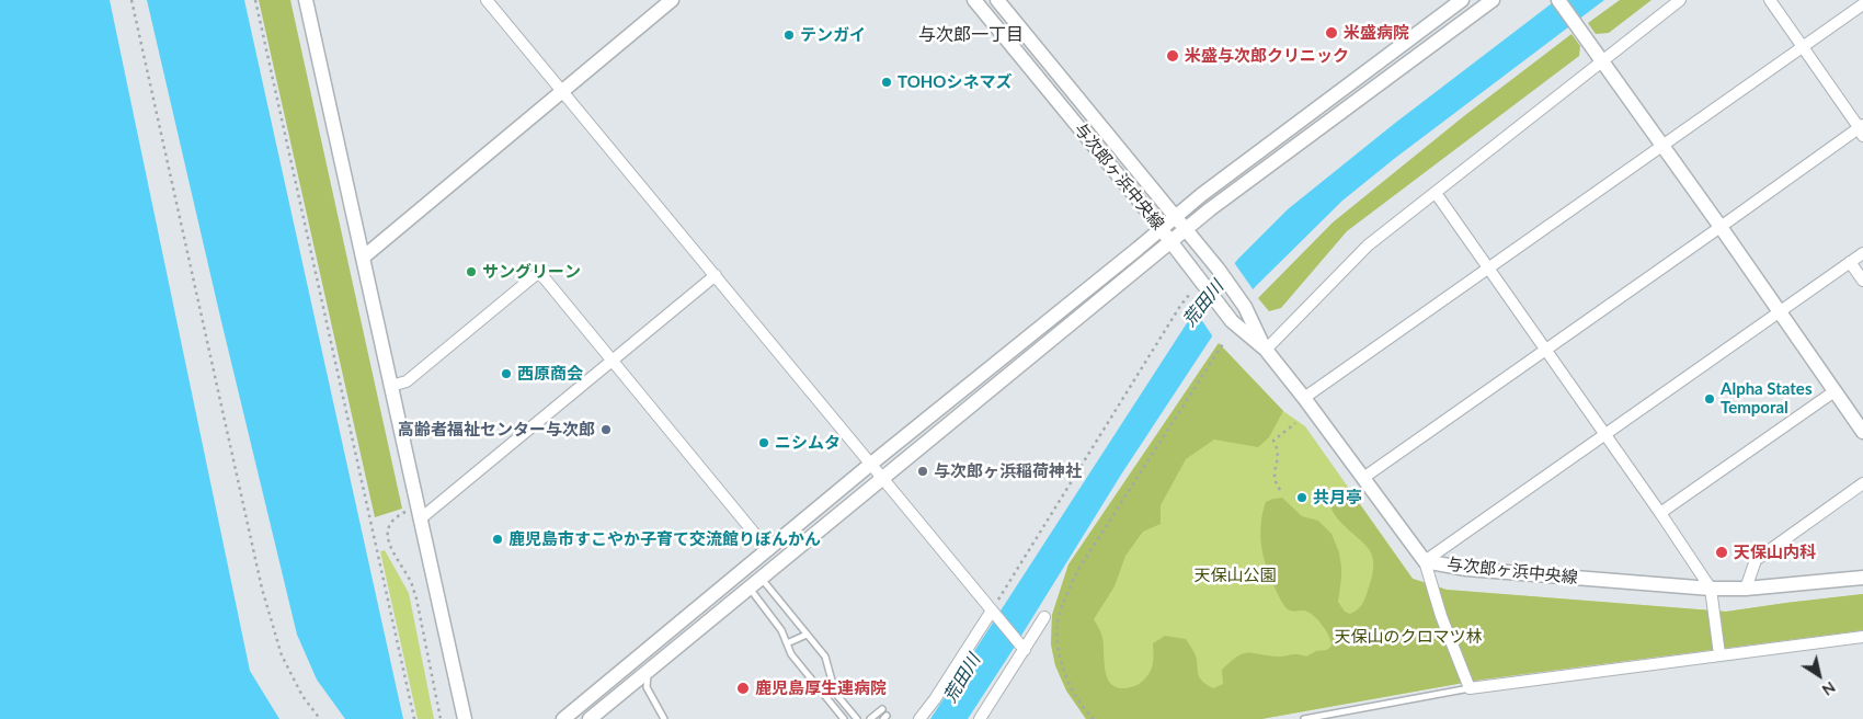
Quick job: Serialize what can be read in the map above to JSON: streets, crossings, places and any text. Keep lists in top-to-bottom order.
{
  "streets": {
    "street": ["与次郎ヶ浜中央線"]
  },
  "districts": ["与次郎一丁目"],
  "water": ["荒田川"],
  "parks": ["天保山公園", "天保山のクロマツ林"],
  "places": [
    "米盛病院",
    "テンガイ",
    "米盛与次郎クリニック",
    "TOHOシネマズ",
    "サングリーン",
    "西原商会",
    "Alpha States Temporal",
    "高齢者福祉センター与次郎",
    "ニシムタ",
    "与次郎ヶ浜稲荷神社",
    "共月亭",
    "鹿児島市すこやか子育て交流館りぼんかん",
    "天保山内科",
    "鹿児島厚生連病院"
  ],
  "north": "bottom right"
}
